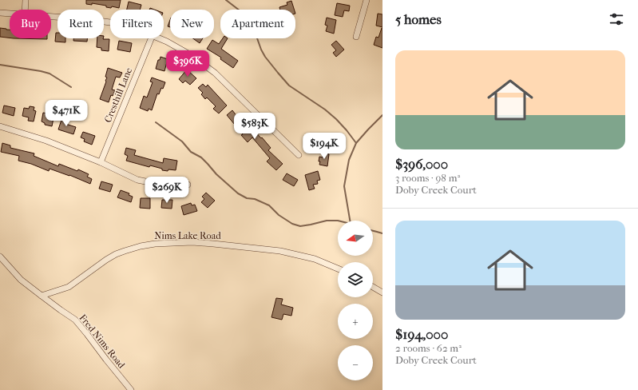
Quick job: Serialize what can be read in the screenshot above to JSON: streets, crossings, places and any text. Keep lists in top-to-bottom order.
{
  "streets": {
    "street": ["Cresthill Lane", "Nims Lake Road", "Fred Nims Road"]
  },
  "crossings": [
    ["Nims Lake Road", "Fred Nims Road"]
  ],
  "north": "left",
  "page": {
    "heading": "5 homes",
    "chip": [
      "Buy",
      "Rent",
      "Filters",
      "New",
      "Apartment"
    ],
    "list": [
      {
        "name": "$396,000",
        "note": "3 rooms · 98 m² · Doby Creek Court"
      },
      {
        "name": "$194,000",
        "note": "2 rooms · 62 m² · Doby Creek Court"
      }
    ],
    "price": [
      "$396K",
      "$471K",
      "$583K",
      "$194K",
      "$269K"
    ],
    "map_buttons": ["+", "−"]
  }
}
